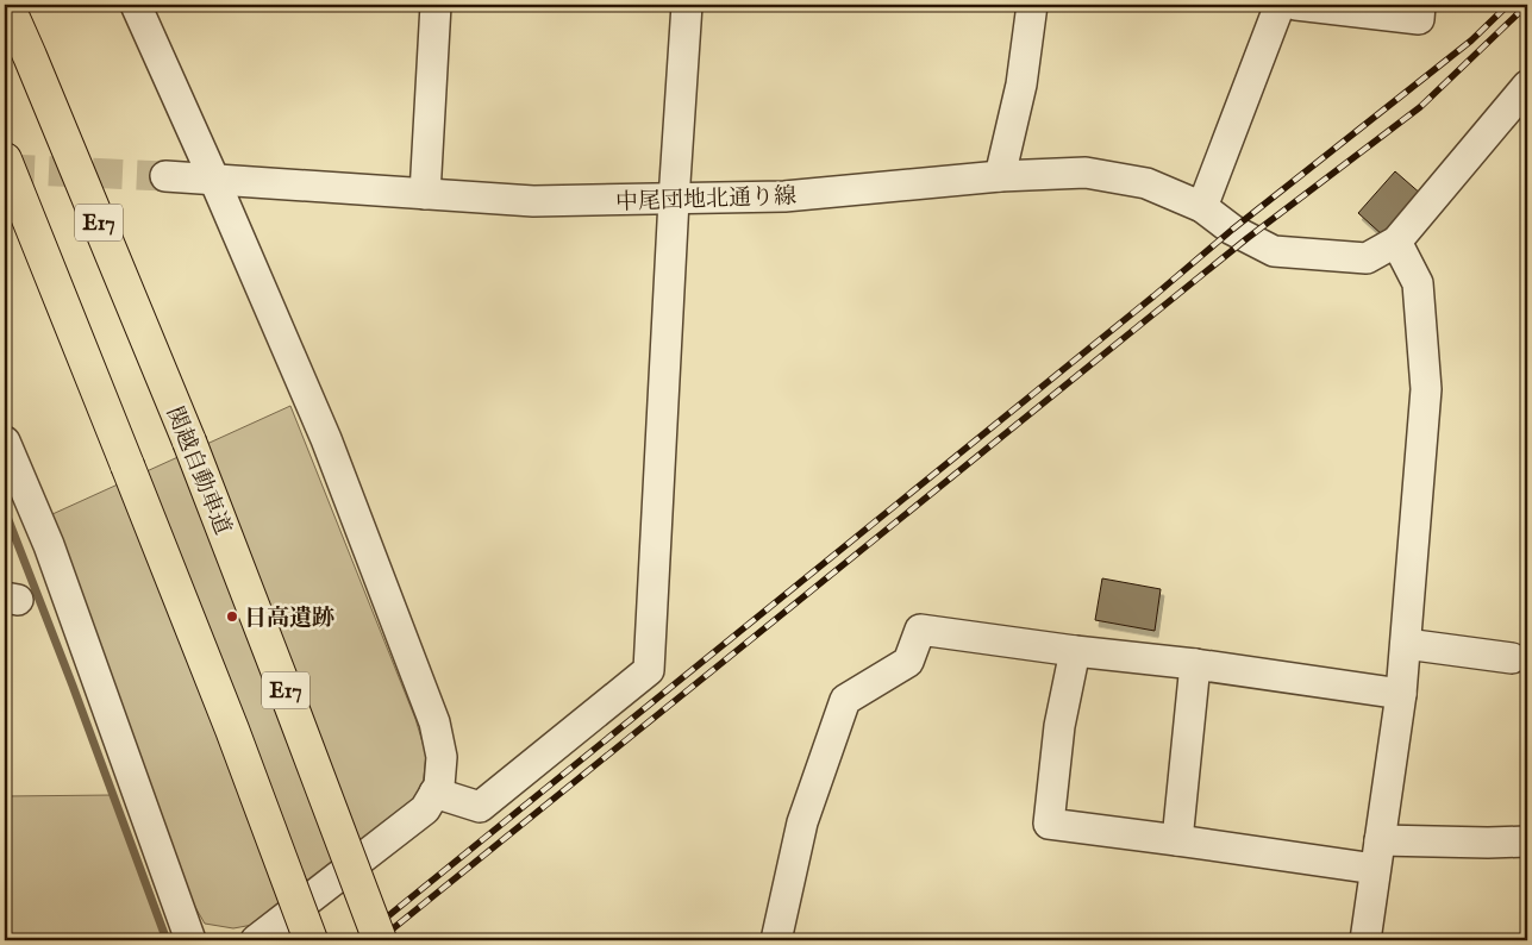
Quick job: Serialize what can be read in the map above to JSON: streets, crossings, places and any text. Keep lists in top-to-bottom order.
{
  "streets": {
    "highway": ["E17", "関越自動車道"],
    "street": ["中尾団地北通り線"]
  },
  "places": ["日高遺跡"]
}
